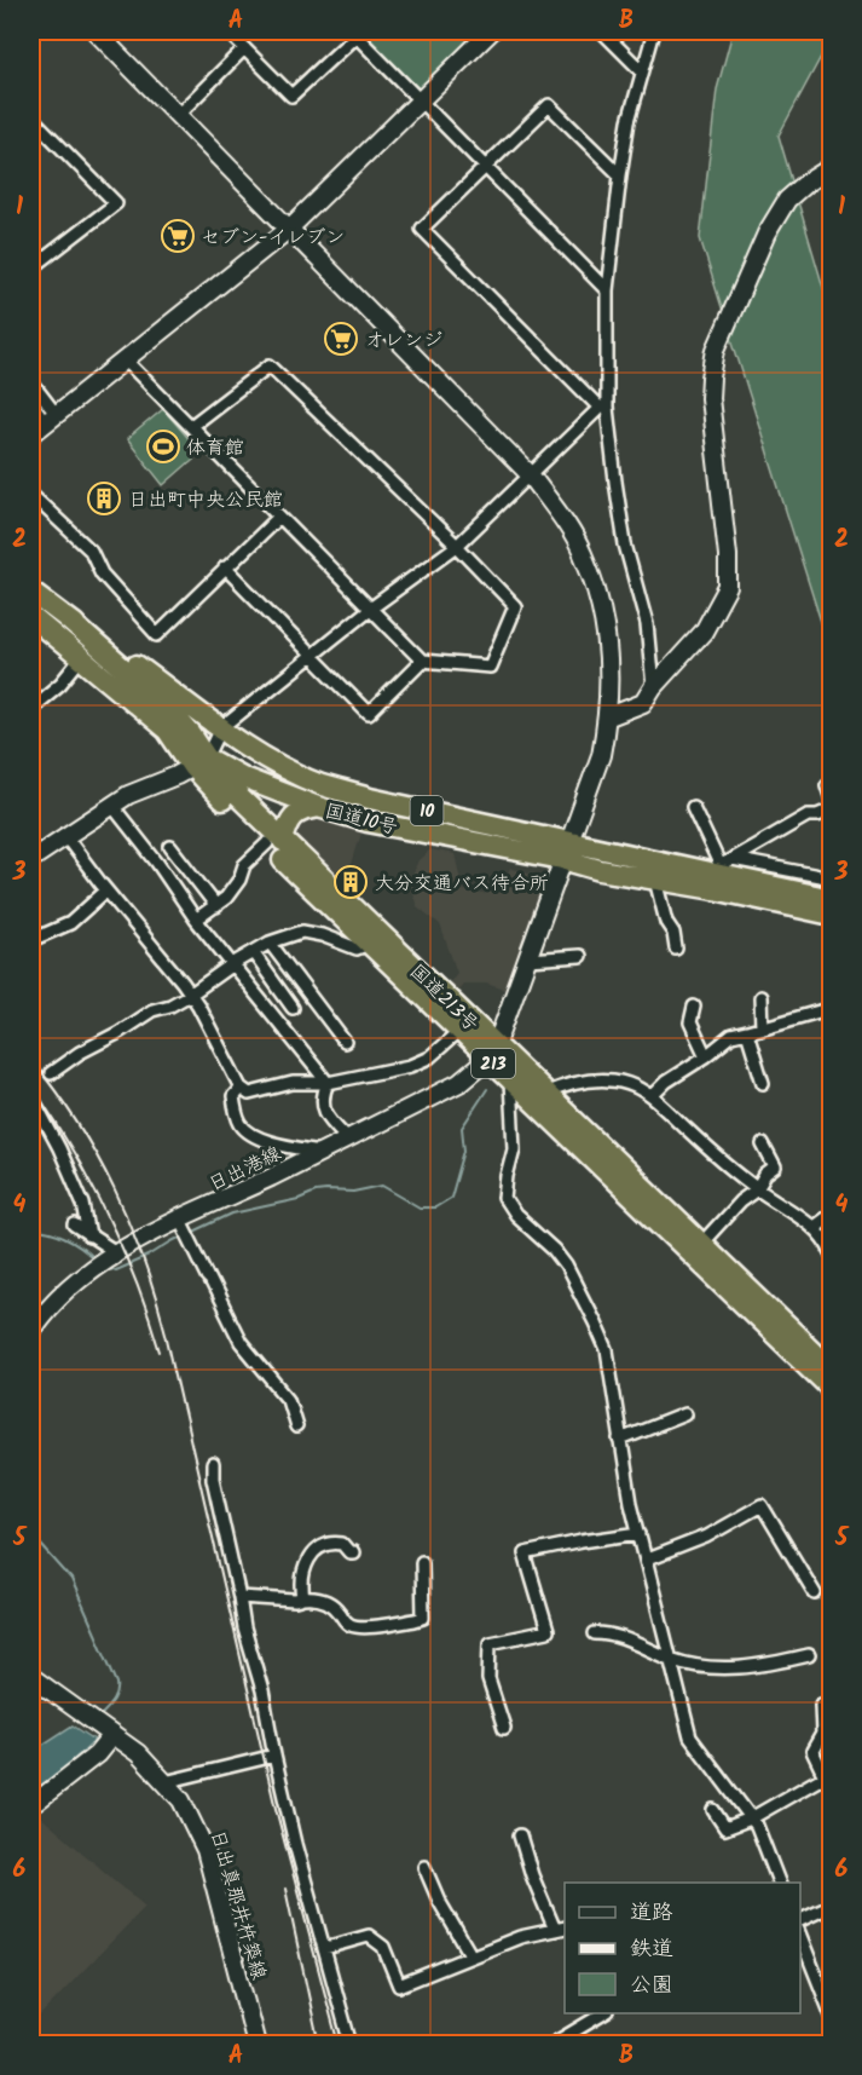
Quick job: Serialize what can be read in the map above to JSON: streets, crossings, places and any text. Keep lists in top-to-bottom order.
{
  "streets": {
    "highway": [
      "10",
      "国道10号",
      "国道213号",
      "213"
    ],
    "street": ["日出港線", "日出真那井杵築線"]
  },
  "crossings": [
    ["国道10号", "国道213号"],
    ["国道213号", "日出港線"]
  ],
  "places": {
    "supermarket": ["セブン-イレブン", "オレンジ"],
    "sports": ["体育館"],
    "building": ["日出町中央公民館", "大分交通バス待合所"]
  },
  "legend": ["道路", "鉄道", "公園"],
  "grid": {
    "columns": ["A", "B"],
    "rows": [
      "1",
      "2",
      "3",
      "4",
      "5",
      "6"
    ]
  }
}
